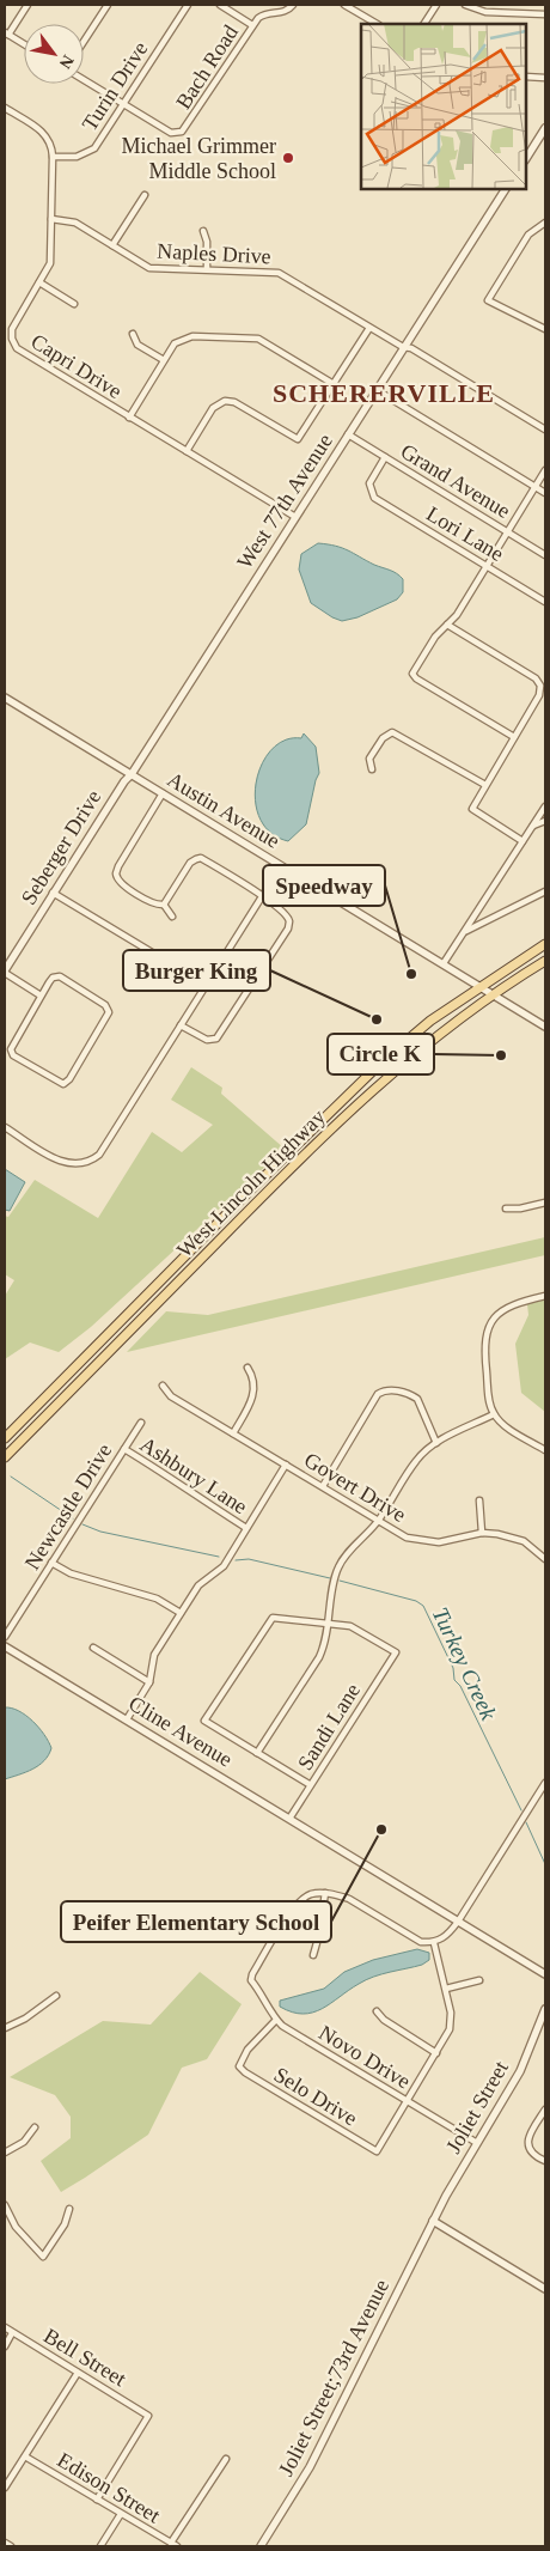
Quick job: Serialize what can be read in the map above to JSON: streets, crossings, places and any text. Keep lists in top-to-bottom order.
{
  "streets": {
    "main road": ["West Lincoln Highway"],
    "street": [
      "Bach Road",
      "Turin Drive",
      "Naples Drive",
      "Capri Drive",
      "Grand Avenue",
      "West 77th Avenue",
      "Lori Lane",
      "Austin Avenue",
      "Seberger Drive",
      "Ashbury Lane",
      "Govert Drive",
      "Newcastle Drive",
      "Sandi Lane",
      "Cline Avenue",
      "Novo Drive",
      "Selo Drive",
      "Joliet Street",
      "Bell Street",
      "Joliet Street;73rd Avenue",
      "Edison Street"
    ]
  },
  "crossings": [
    ["Bach Road", "Turin Drive"],
    ["Turin Drive", "Capri Drive"],
    ["Naples Drive", "Capri Drive"],
    ["Naples Drive", "West 77th Avenue"],
    ["Capri Drive", "West 77th Avenue"],
    ["Grand Avenue", "West 77th Avenue"],
    ["Grand Avenue", "Lori Lane"],
    ["West 77th Avenue", "Austin Avenue"],
    ["West 77th Avenue", "Seberger Drive"],
    ["Austin Avenue", "Seberger Drive"],
    ["Austin Avenue", "West Lincoln Highway"],
    ["Ashbury Lane", "Newcastle Drive"],
    ["Sandi Lane", "Cline Avenue"],
    ["Novo Drive", "Selo Drive"],
    ["Novo Drive", "Joliet Street"],
    ["Joliet Street", "Joliet Street;73rd Avenue"],
    ["Bell Street", "Edison Street"]
  ],
  "districts": ["SCHERERVILLE"],
  "water": ["Turkey Creek"],
  "places": [
    "Michael Grimmer Middle School",
    "Speedway",
    "Burger King",
    "Circle K",
    "Peifer Elementary School"
  ],
  "north": "bottom right"
}
